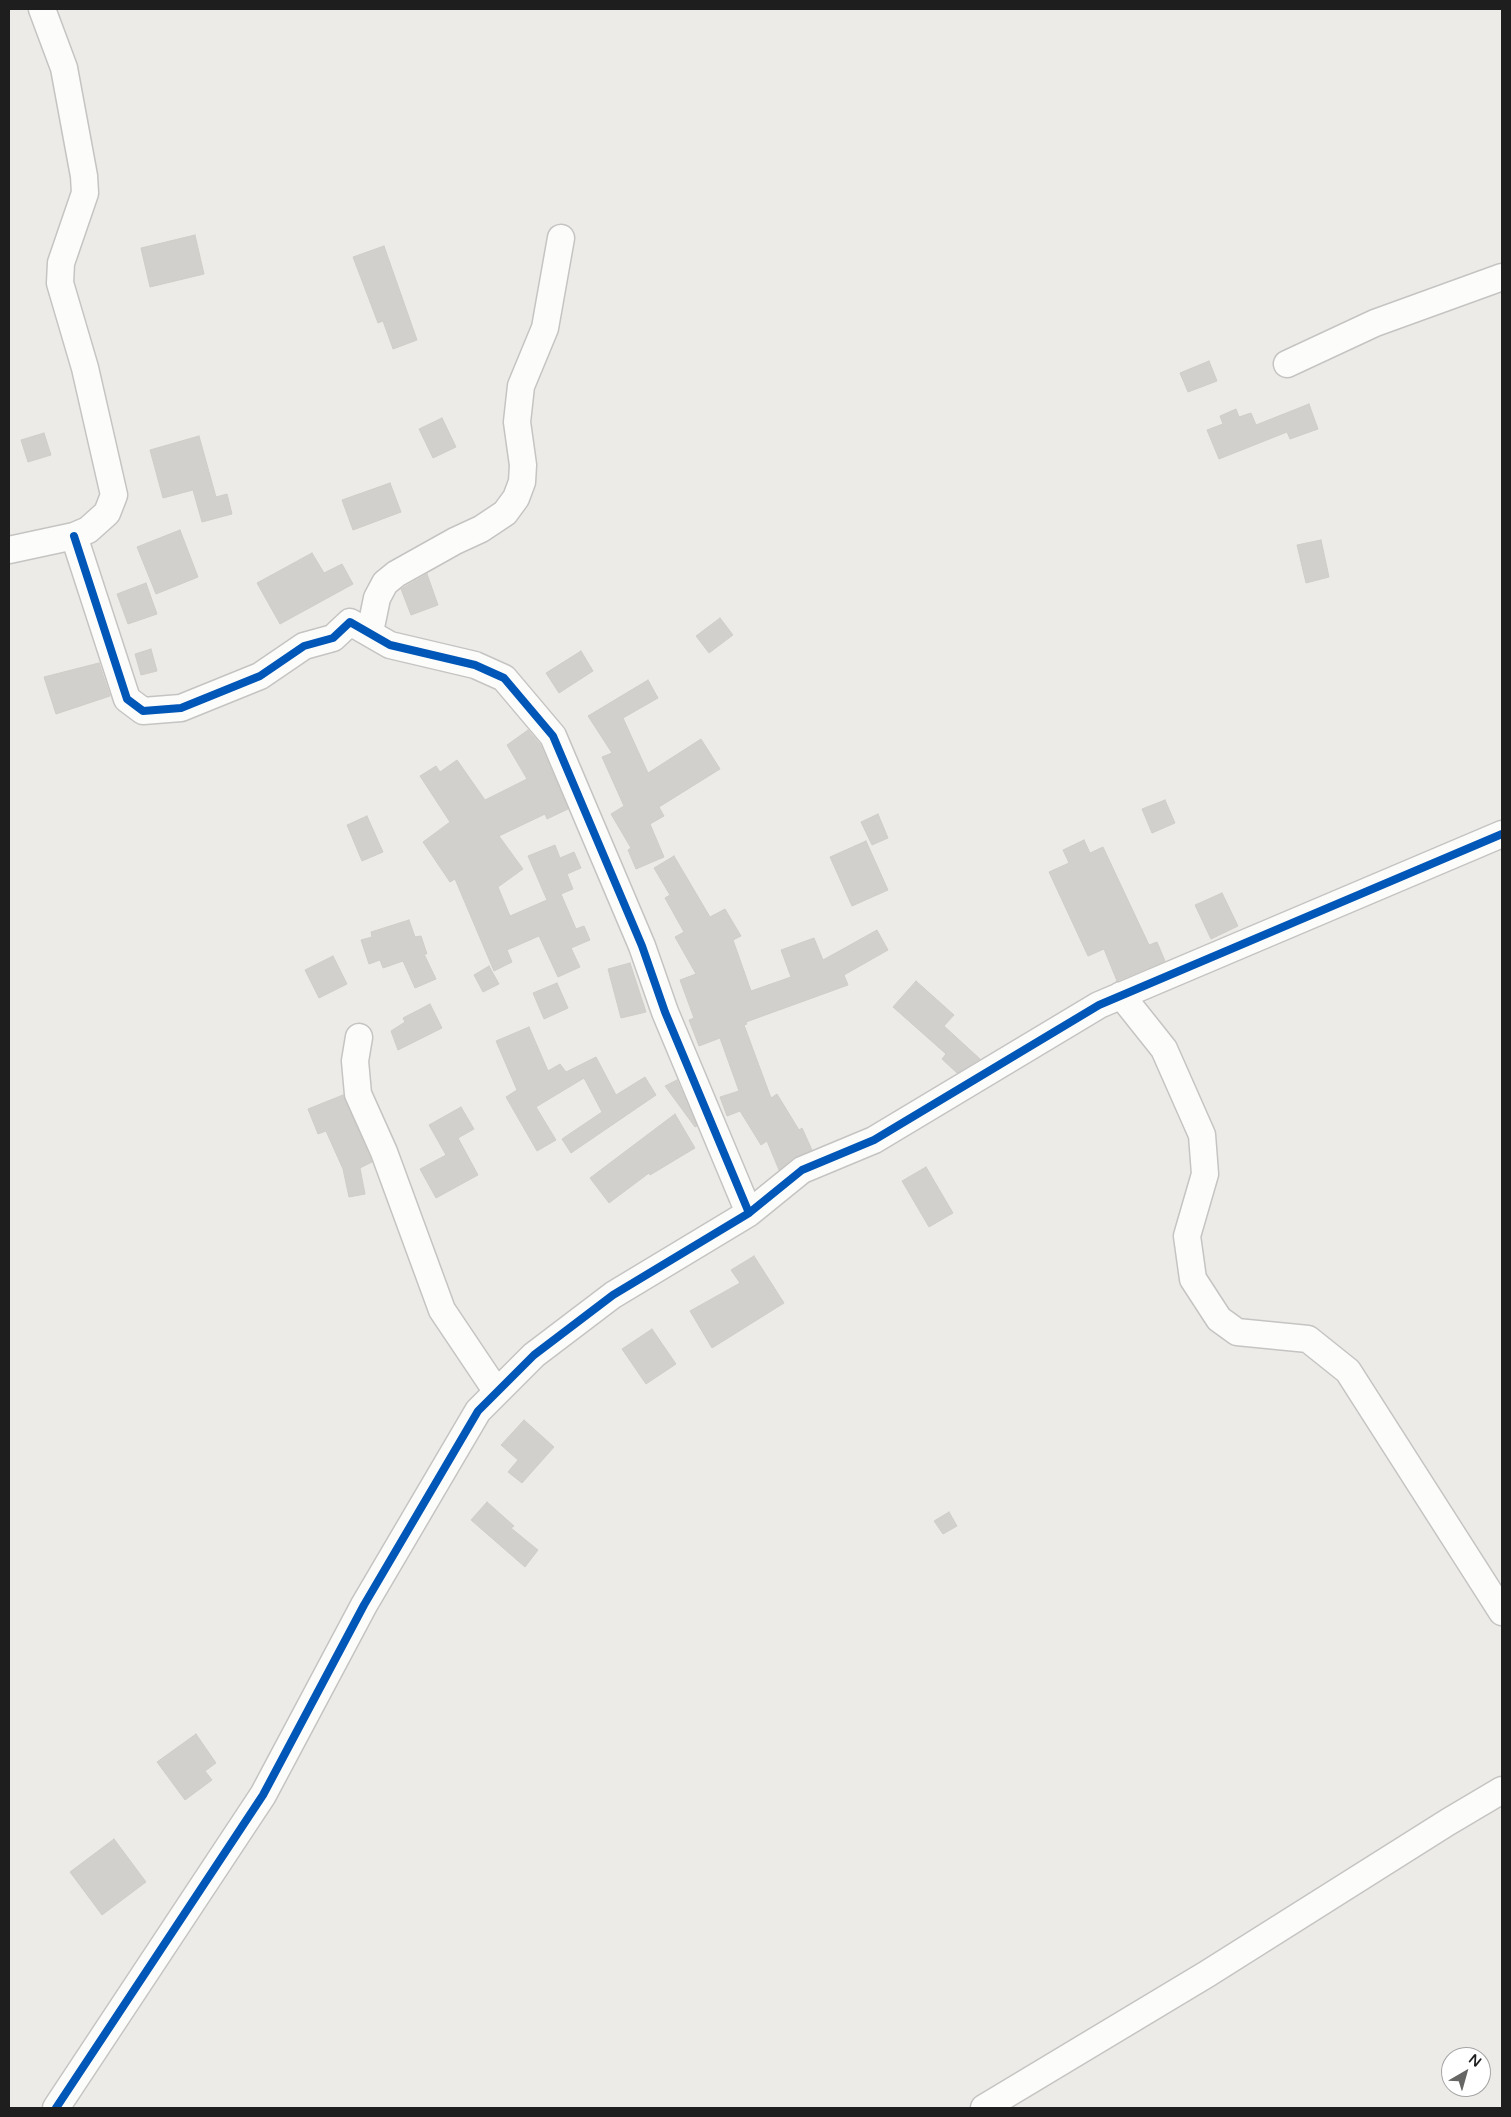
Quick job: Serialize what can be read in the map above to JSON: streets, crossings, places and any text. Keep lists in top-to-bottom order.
{
  "north": "top right"
}
